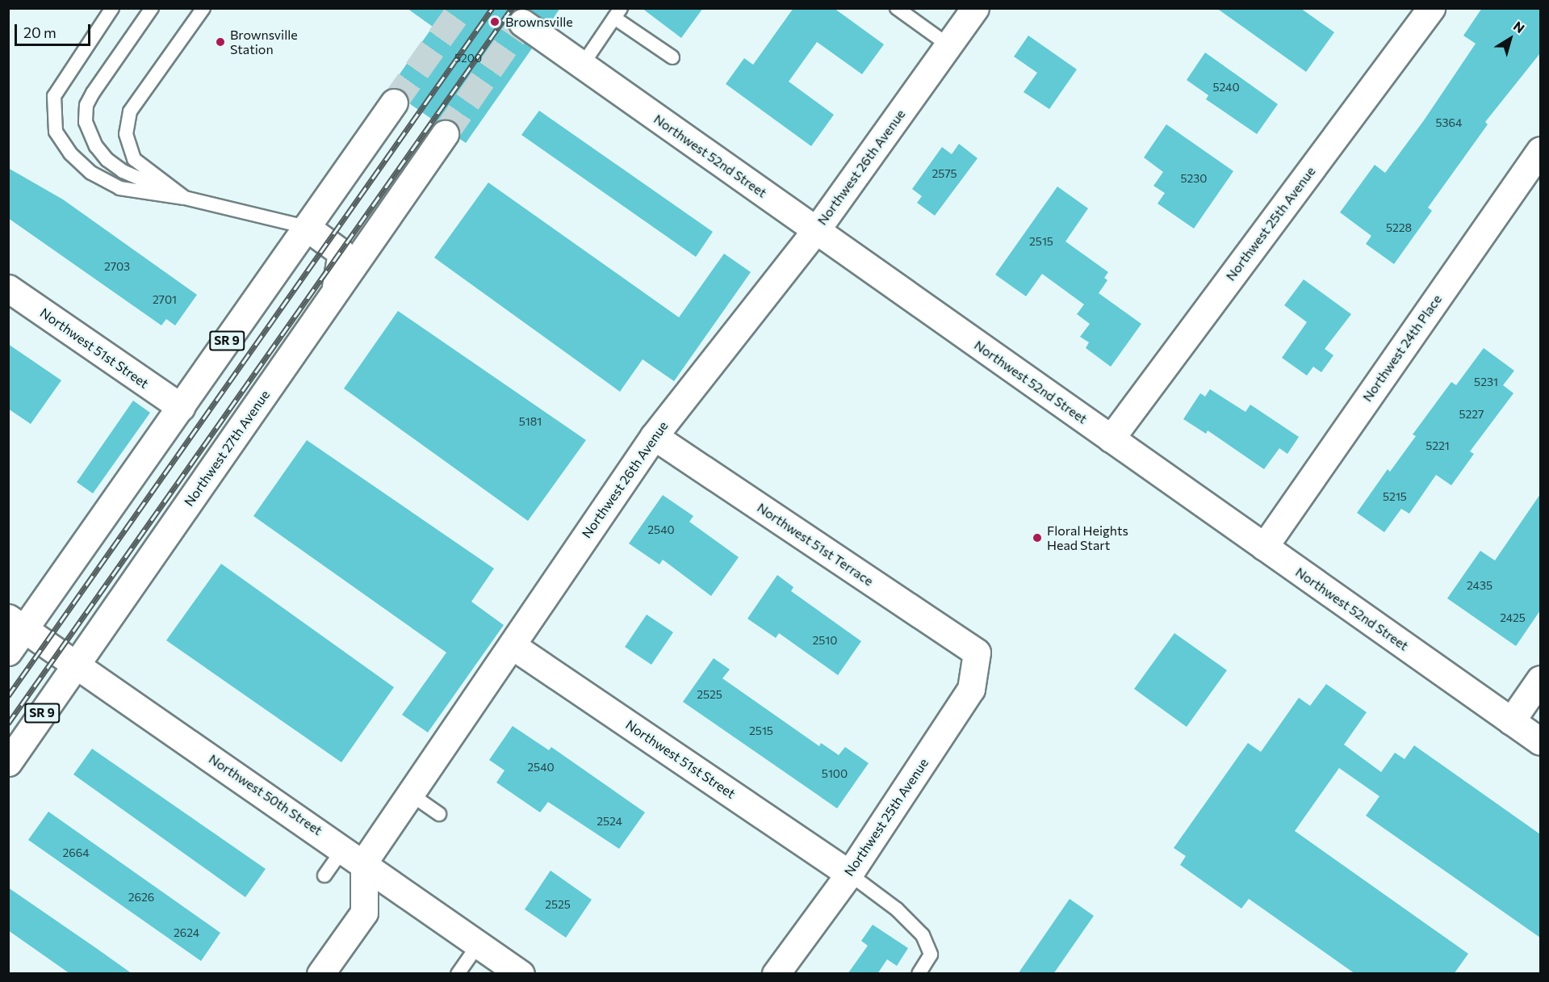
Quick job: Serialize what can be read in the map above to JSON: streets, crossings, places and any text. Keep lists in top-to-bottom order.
{
  "streets": {
    "street": [
      "Northwest 52nd Street",
      "Northwest 26th Avenue",
      "Northwest 25th Avenue",
      "SR 9",
      "Northwest 51st Street",
      "Northwest 24th Place",
      "Northwest 27th Avenue",
      "Northwest 51st Terrace",
      "Northwest 50th Street"
    ]
  },
  "crossings": [
    ["Northwest 52nd Street", "Northwest 26th Avenue"],
    ["Northwest 52nd Street", "Northwest 25th Avenue"],
    ["Northwest 52nd Street", "Northwest 24th Place"],
    ["Northwest 26th Avenue", "Northwest 51st Street"],
    ["Northwest 26th Avenue", "Northwest 51st Terrace"],
    ["Northwest 26th Avenue", "Northwest 50th Street"],
    ["Northwest 25th Avenue", "Northwest 51st Street"],
    ["Northwest 25th Avenue", "Northwest 51st Terrace"],
    ["SR 9", "Northwest 51st Street"],
    ["SR 9", "Northwest 50th Street"],
    ["Northwest 27th Avenue", "Northwest 50th Street"]
  ],
  "places": ["Brownsville", "Brownsville Station", "Floral Heights Head Start"],
  "house_numbers": [
    "5200",
    "5240",
    "5364",
    "2575",
    "5230",
    "5228",
    "2515",
    "2703",
    "2701",
    "5231",
    "5227",
    "5181",
    "5221",
    "5215",
    "2540",
    "2435",
    "2425",
    "2510",
    "2525",
    "2515",
    "2540",
    "5100",
    "2524",
    "2664",
    "2626",
    "2525",
    "2624"
  ],
  "scale_bar": "20 m",
  "north": "top right"
}
